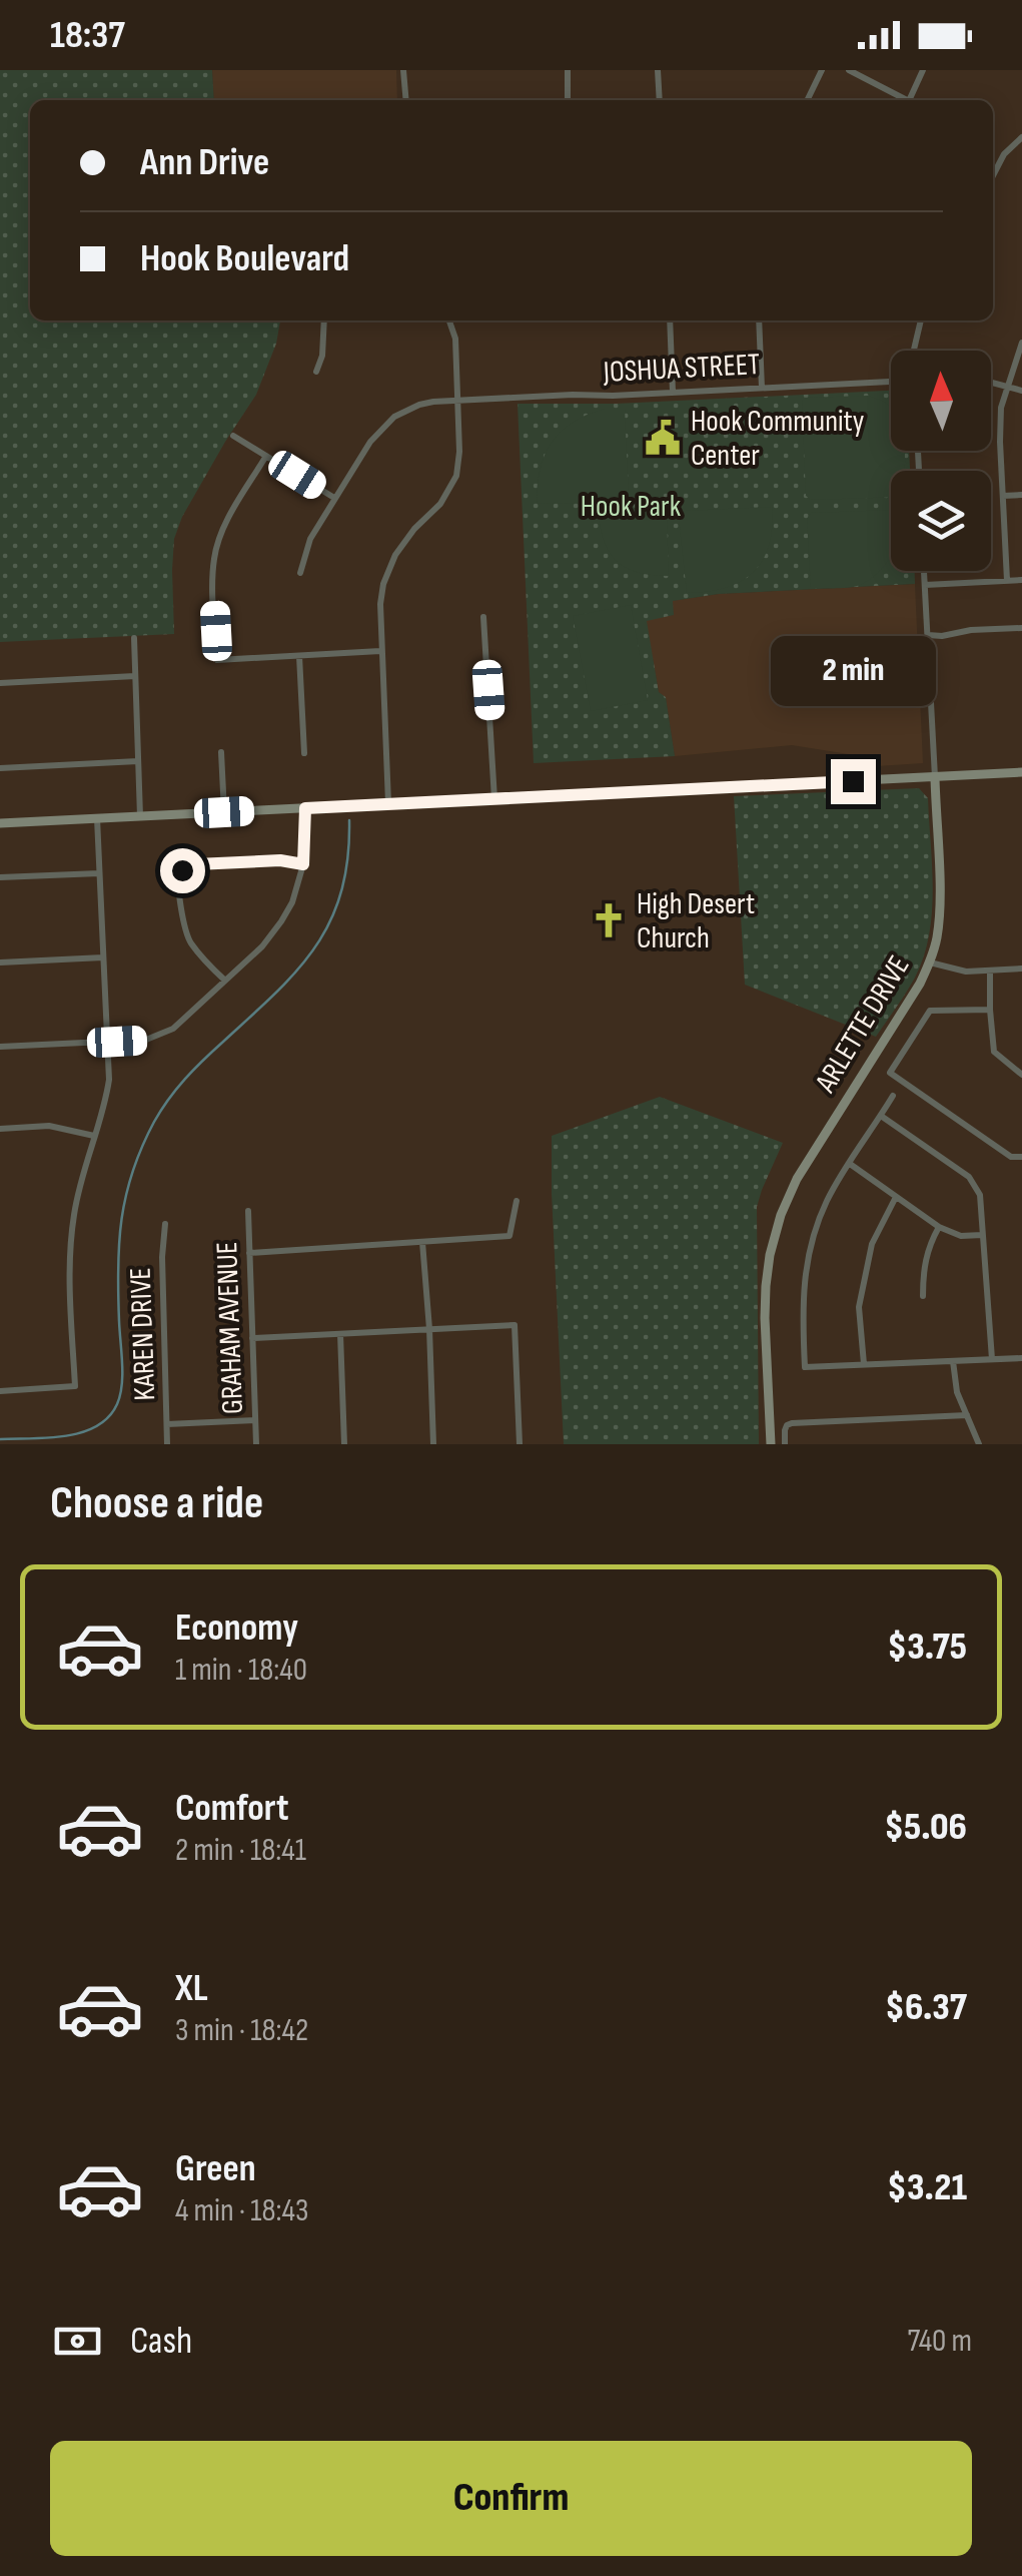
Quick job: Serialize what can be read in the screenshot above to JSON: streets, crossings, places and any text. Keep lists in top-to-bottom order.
{
  "streets": {
    "main road": ["ARLETTE DRIVE"],
    "street": ["JOSHUA STREET", "GRAHAM AVENUE", "KAREN DRIVE"]
  },
  "parks": ["Hook Park"],
  "places": {
    "public building": ["Hook Community Center"],
    "church": ["High Desert Church"]
  },
  "north": "top",
  "page": {
    "status": "18:37",
    "banner": ["Ann Drive", "Hook Boulevard"],
    "bubble": "2 min",
    "heading": "Choose a ride",
    "list": [
      {
        "name": "Economy",
        "note": "1 min · 18:40",
        "value": "$3.75"
      },
      {
        "name": "Comfort",
        "note": "2 min · 18:41",
        "value": "$5.06"
      },
      {
        "name": "XL",
        "note": "3 min · 18:42",
        "value": "$6.37"
      },
      {
        "name": "Green",
        "note": "4 min · 18:43",
        "value": "$3.21"
      }
    ],
    "pay": ["Cash", "740 m"],
    "buttons": "Confirm"
  }
}
